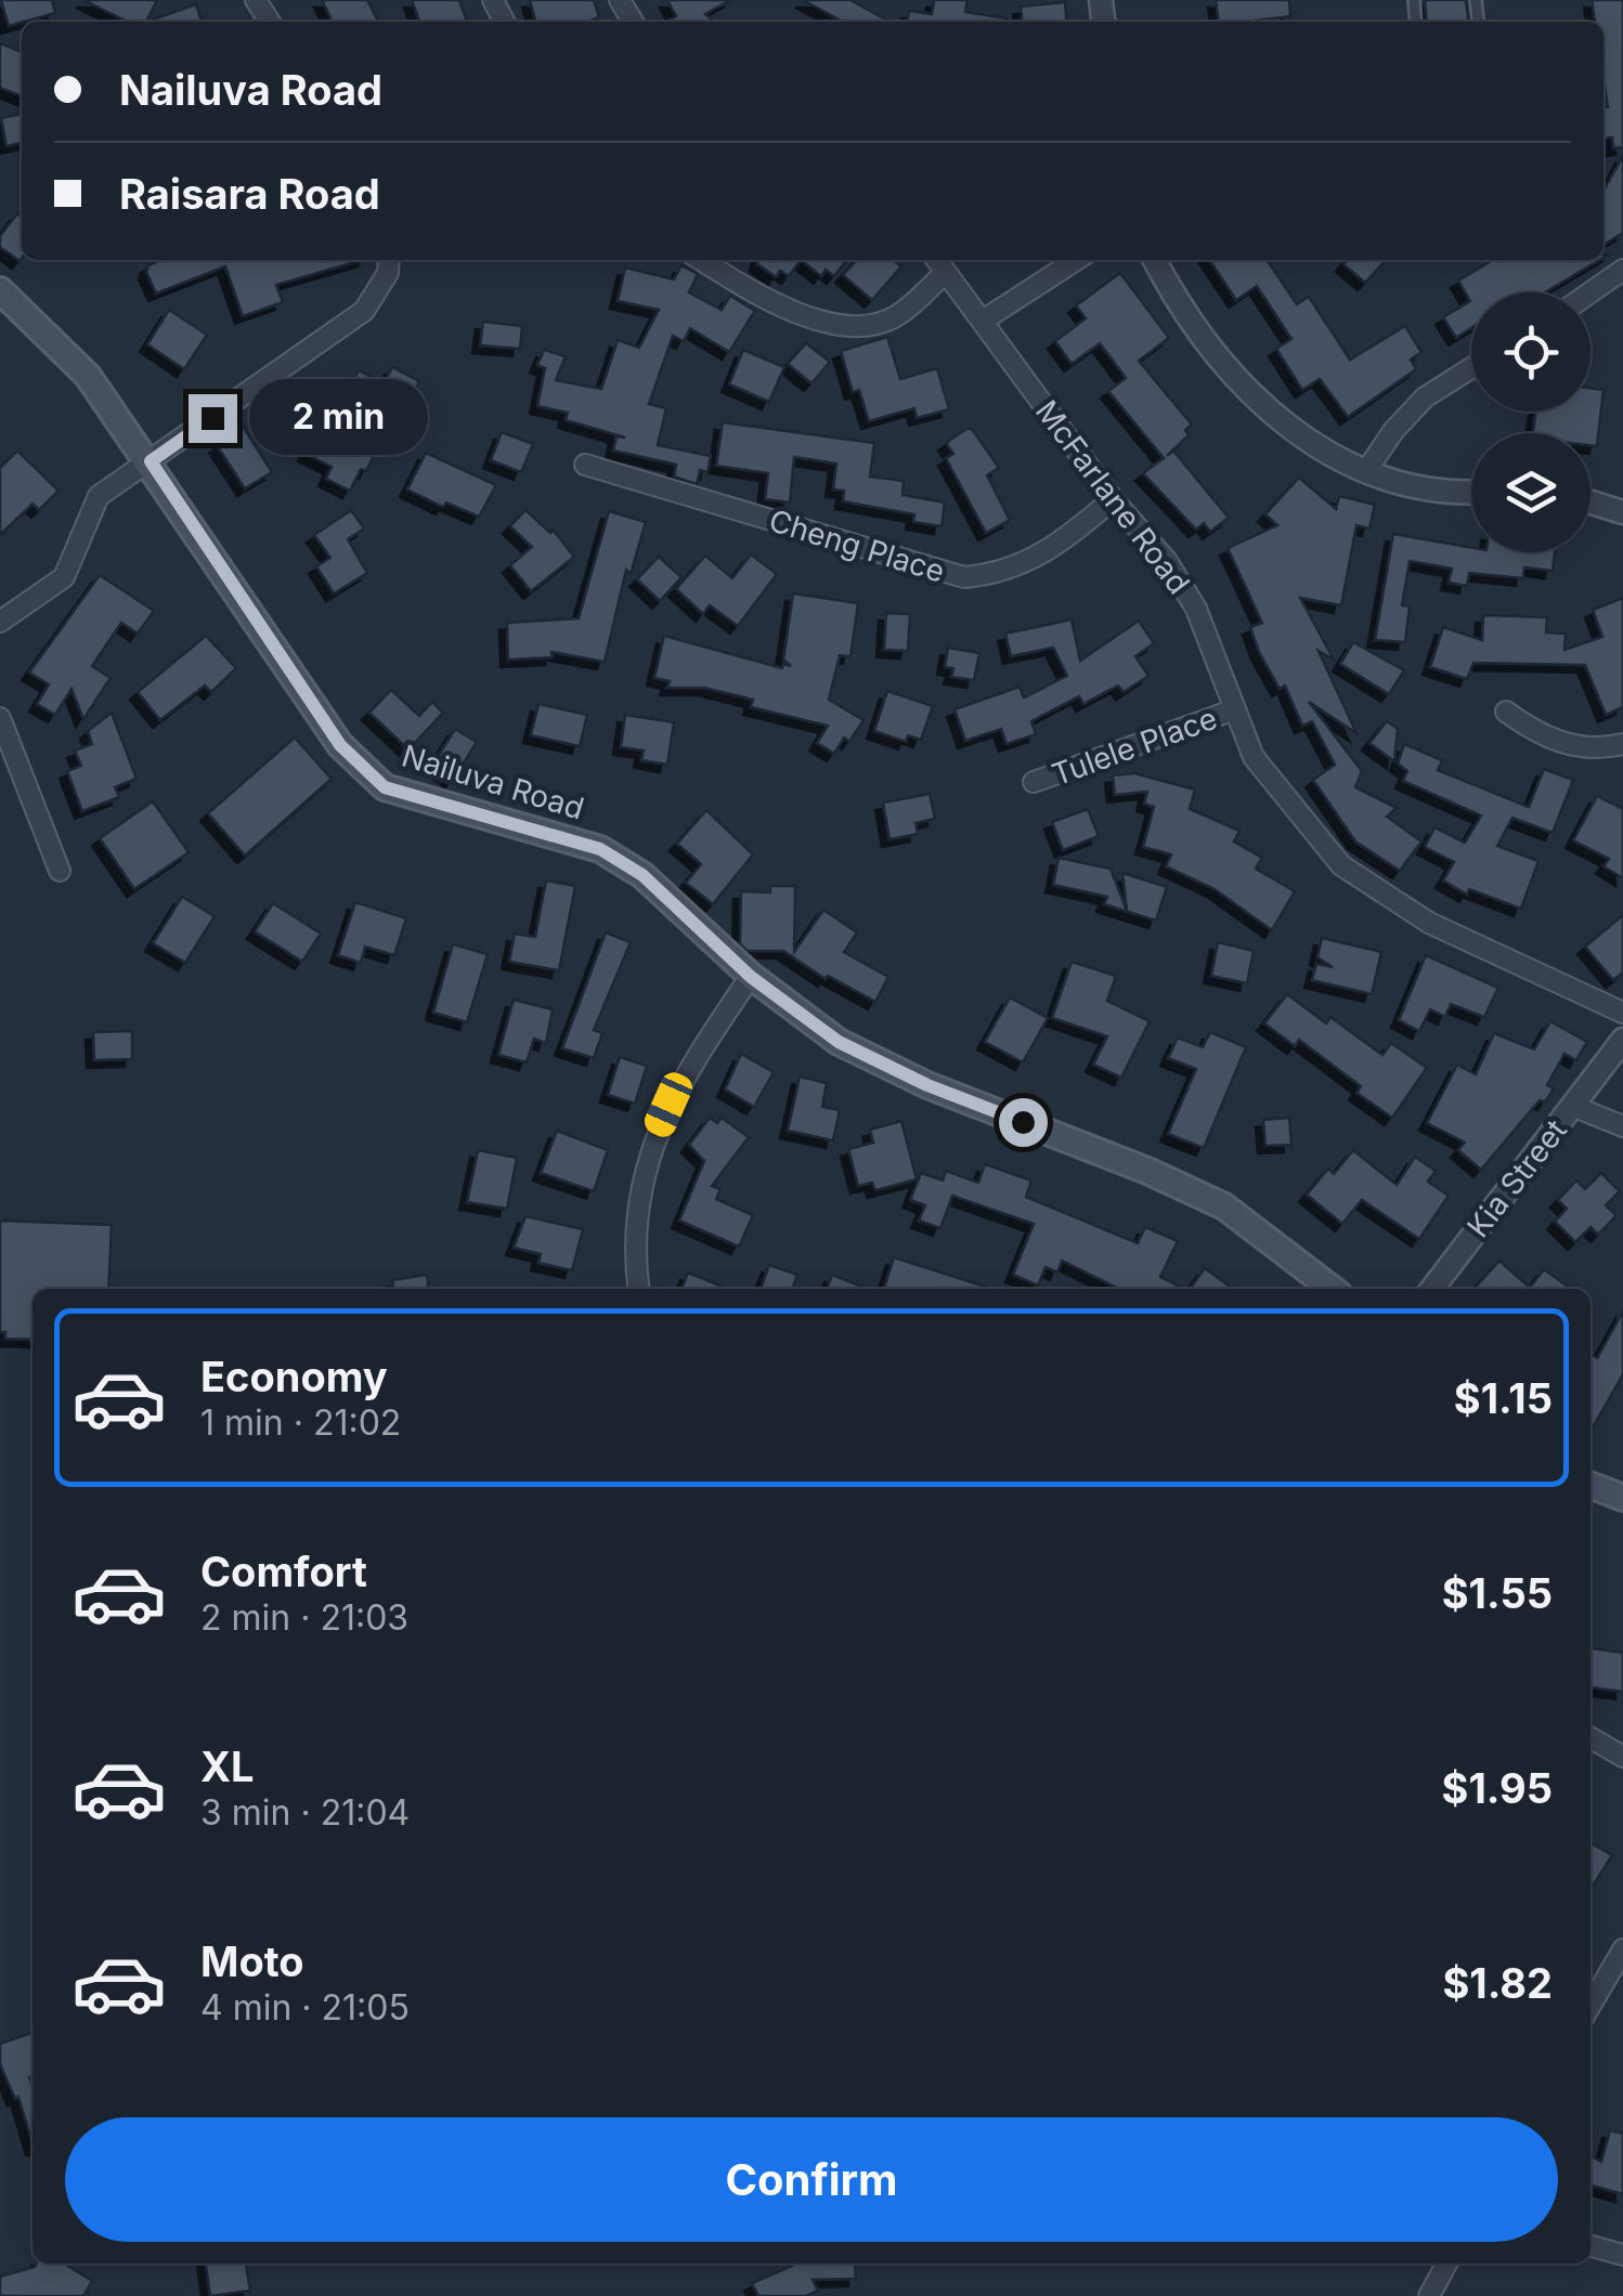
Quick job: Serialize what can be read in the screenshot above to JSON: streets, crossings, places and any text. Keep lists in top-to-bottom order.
{
  "streets": {
    "main road": ["Nailuva Road"],
    "street": [
      "McFarlane Road",
      "Cheng Place",
      "Tulele Place",
      "Kia Street"
    ]
  },
  "crossings": [
    ["McFarlane Road", "Cheng Place"],
    ["McFarlane Road", "Tulele Place"]
  ],
  "page": {
    "banner": ["Nailuva Road", "Raisara Road"],
    "bubble": "2 min",
    "list": [
      {
        "name": "Economy",
        "note": "1 min · 21:02",
        "value": "$1.15"
      },
      {
        "name": "Comfort",
        "note": "2 min · 21:03",
        "value": "$1.55"
      },
      {
        "name": "XL",
        "note": "3 min · 21:04",
        "value": "$1.95"
      },
      {
        "name": "Moto",
        "note": "4 min · 21:05",
        "value": "$1.82"
      }
    ],
    "buttons": "Confirm"
  }
}
